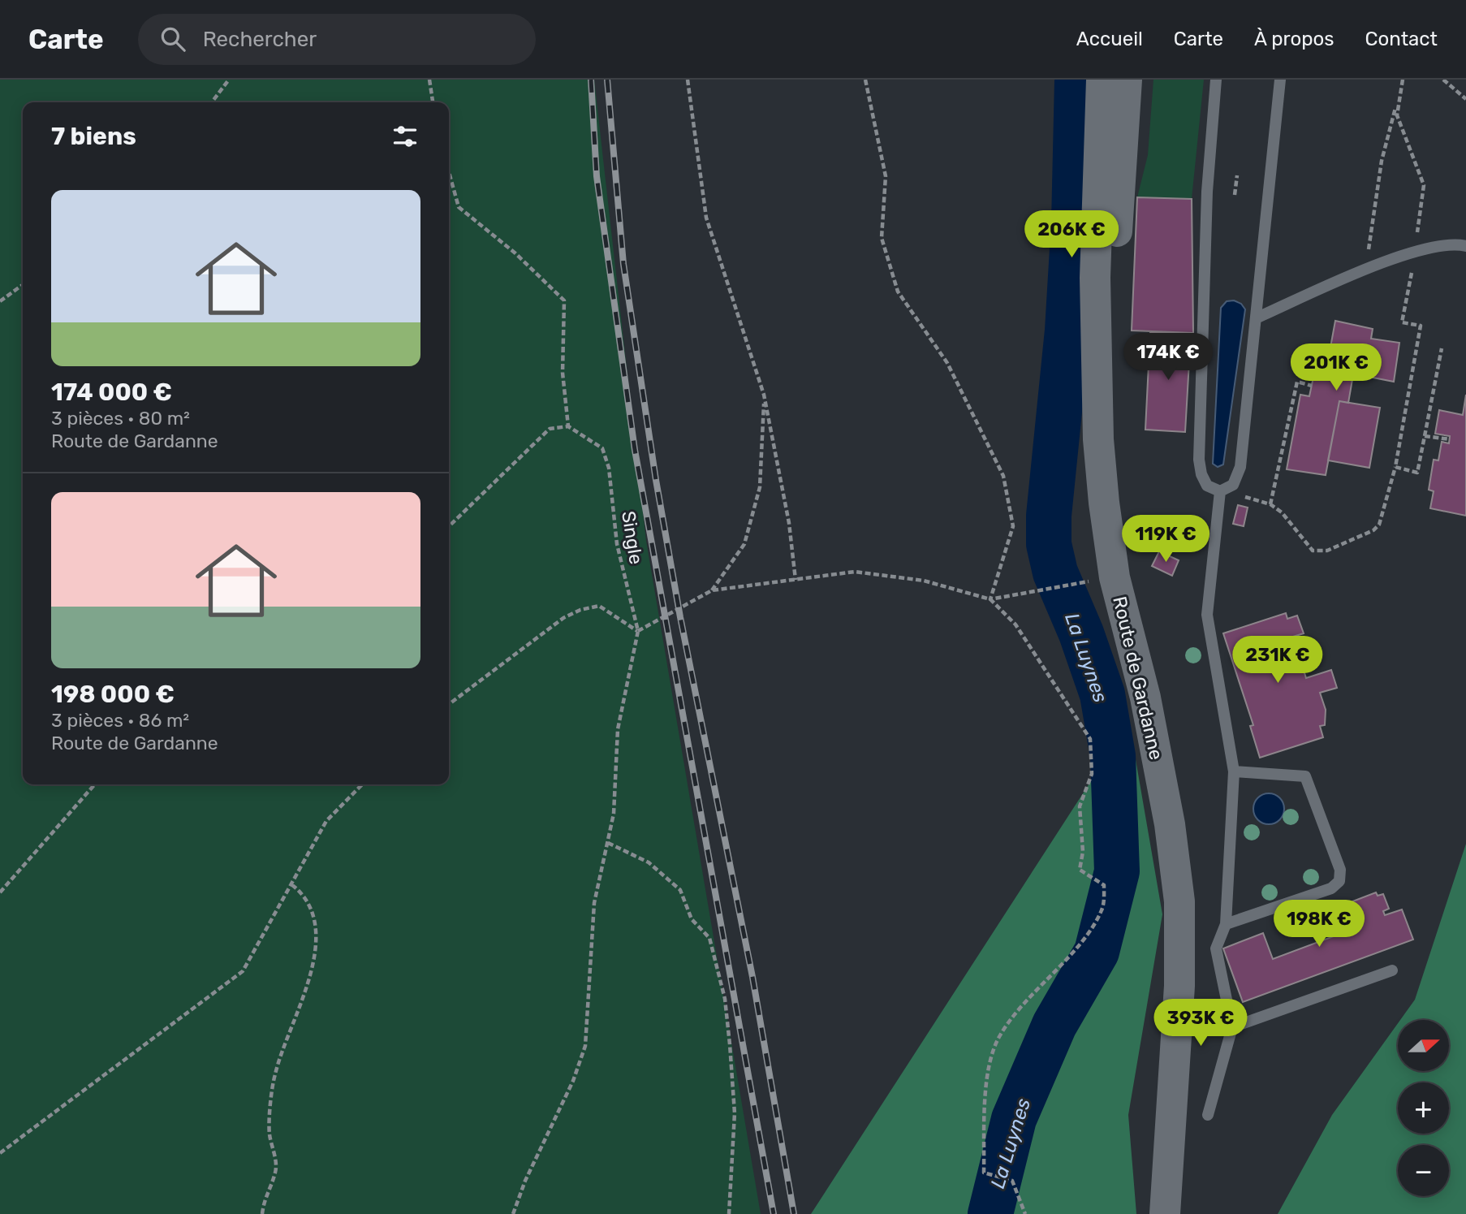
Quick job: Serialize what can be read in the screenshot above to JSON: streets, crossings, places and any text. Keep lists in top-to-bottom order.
{
  "streets": {
    "main road": ["Route de Gardanne"],
    "path": ["Single"]
  },
  "water": ["La Luynes"],
  "north": "right",
  "page": {
    "header": "Carte",
    "search": "Rechercher",
    "nav": [
      "Accueil",
      "Carte",
      "À propos",
      "Contact"
    ],
    "heading": "7 biens",
    "list": [
      {
        "name": "174 000 €",
        "note": "3 pièces · 80 m² · Route de Gardanne"
      },
      {
        "name": "198 000 €",
        "note": "3 pièces · 86 m² · Route de Gardanne"
      }
    ],
    "price": [
      "206K €",
      "174K €",
      "201K €",
      "119K €",
      "231K €",
      "198K €",
      "393K €"
    ],
    "map_buttons": ["+", "−"]
  }
}
